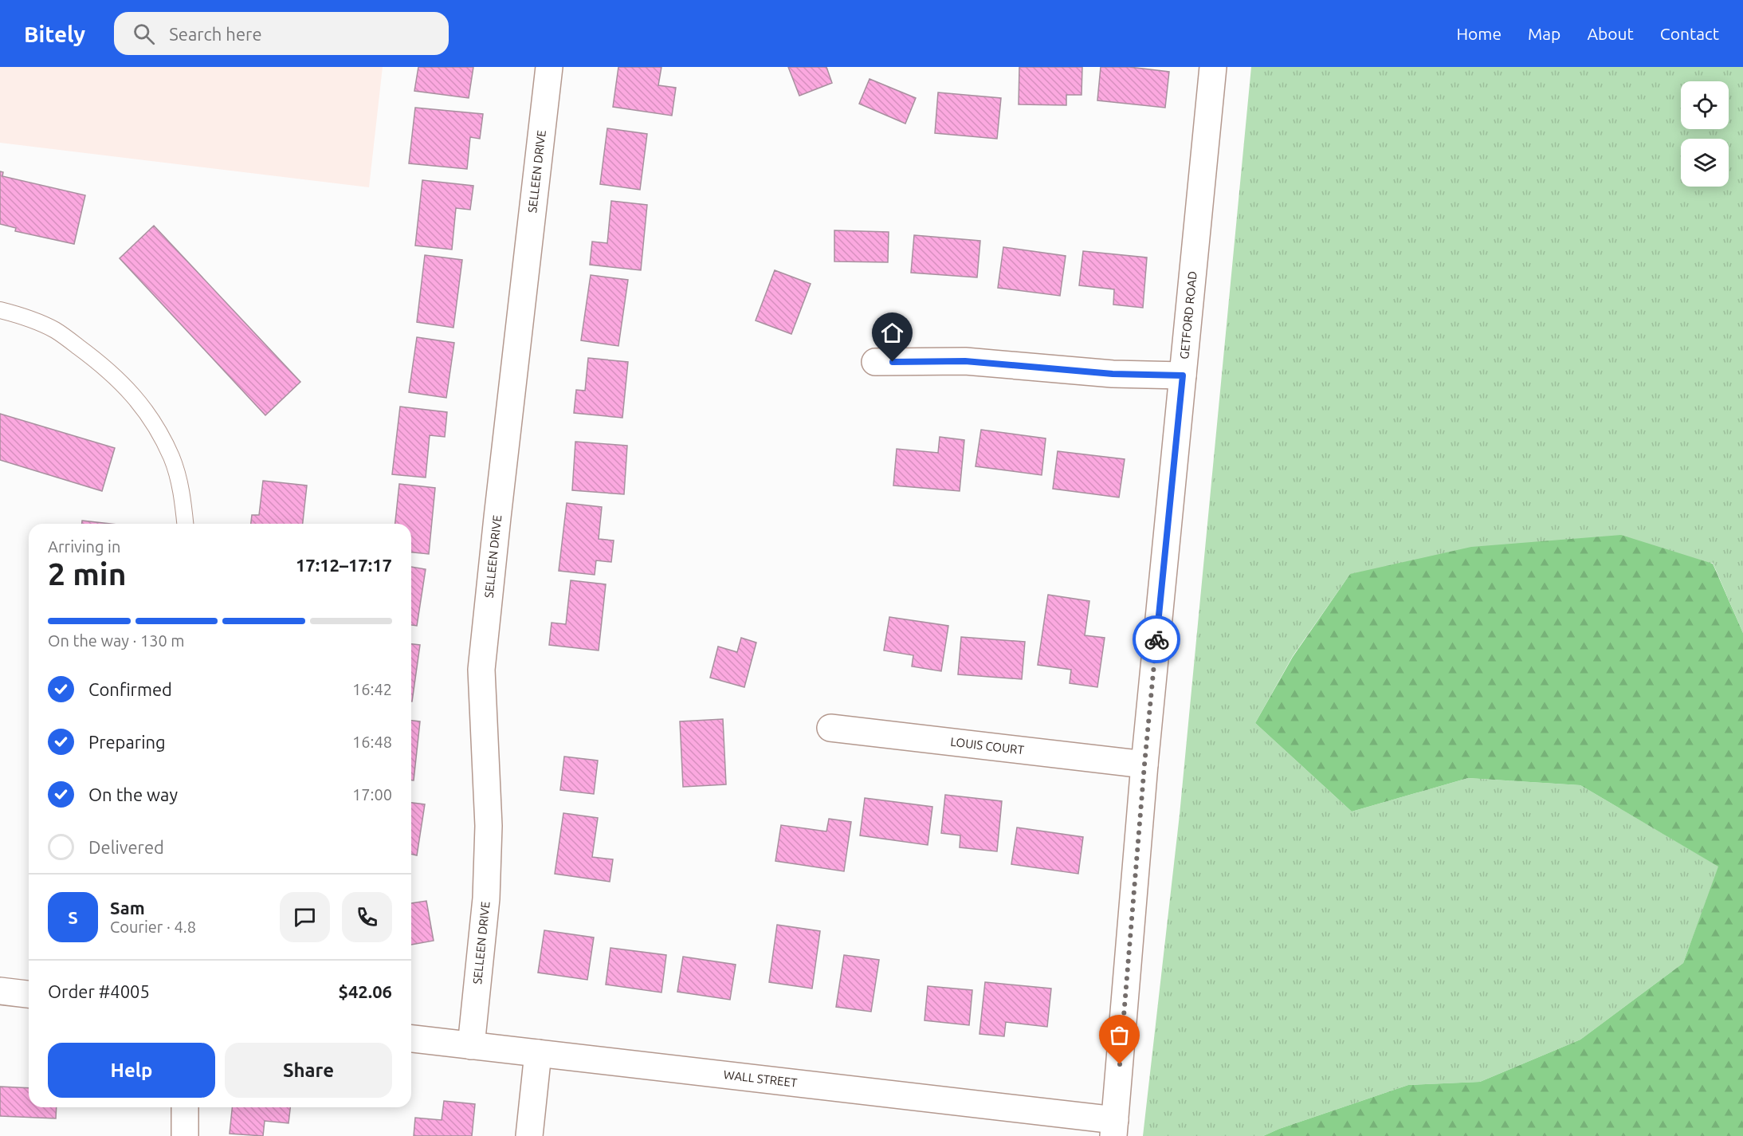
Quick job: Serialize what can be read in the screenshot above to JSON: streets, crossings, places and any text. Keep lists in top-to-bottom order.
{
  "streets": {
    "street": [
      "SELLEEN DRIVE",
      "GETFORD ROAD",
      "LOUIS COURT",
      "WALL STREET"
    ]
  },
  "crossings": [
    ["SELLEEN DRIVE", "WALL STREET"],
    ["GETFORD ROAD", "LOUIS COURT"],
    ["GETFORD ROAD", "WALL STREET"]
  ],
  "page": {
    "header": "Bitely",
    "search": "Search here",
    "nav": [
      "Home",
      "Map",
      "About",
      "Contact"
    ],
    "heading": ["2 min", "Arriving in", "17:12–17:17"],
    "panel": [
      "Sam",
      "Courier · 4.8",
      "Order #4005",
      "$42.06"
    ],
    "bar": "On the way · 130 m",
    "list": [
      ["Confirmed", "16:42"],
      ["Preparing", "16:48"],
      ["On the way", "17:00"],
      "Delivered"
    ],
    "round": "S",
    "buttons": ["Help", "Share"]
  }
}
